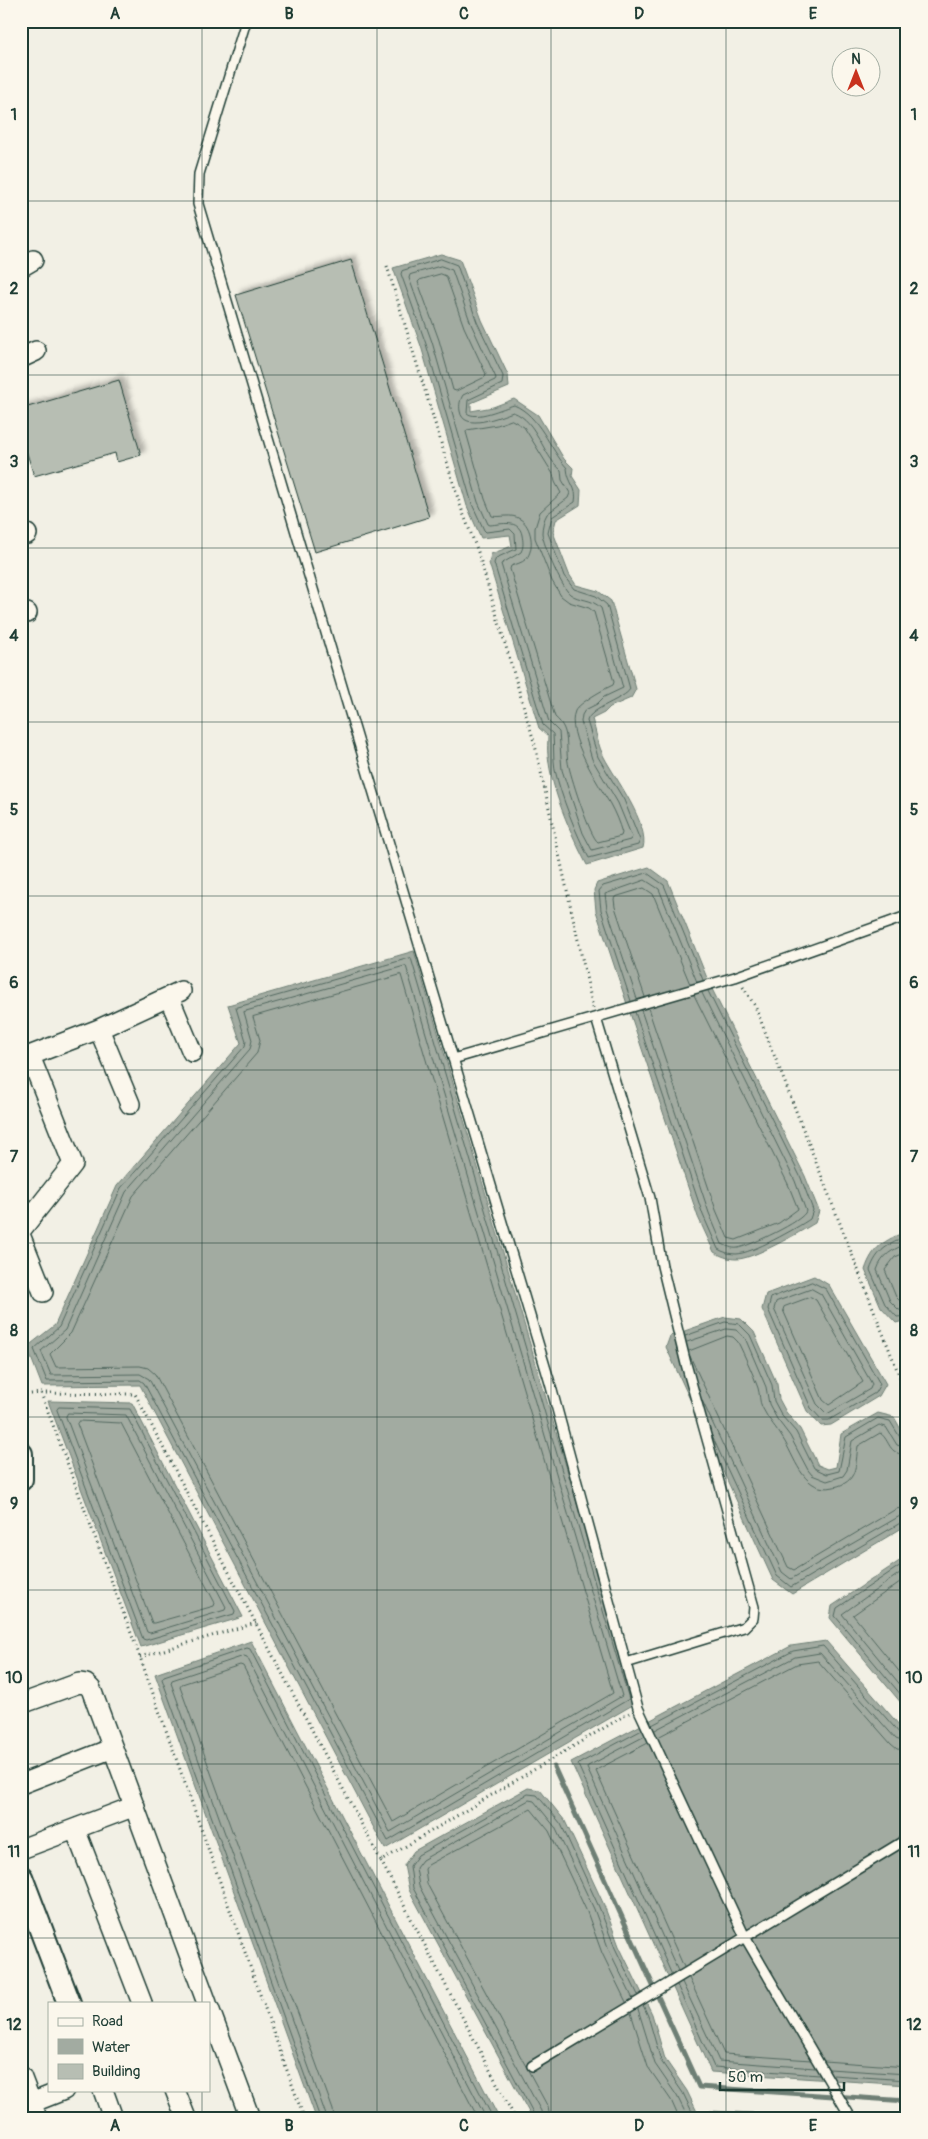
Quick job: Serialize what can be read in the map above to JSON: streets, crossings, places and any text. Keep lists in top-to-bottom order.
{
  "legend": ["Road", "Water", "Building"],
  "scale_bar": "50 m",
  "north": "top",
  "grid": {
    "columns": [
      "A",
      "B",
      "C",
      "D",
      "E"
    ],
    "rows": [
      "1",
      "2",
      "3",
      "4",
      "5",
      "6",
      "7",
      "8",
      "9",
      "10",
      "11",
      "12"
    ]
  }
}
